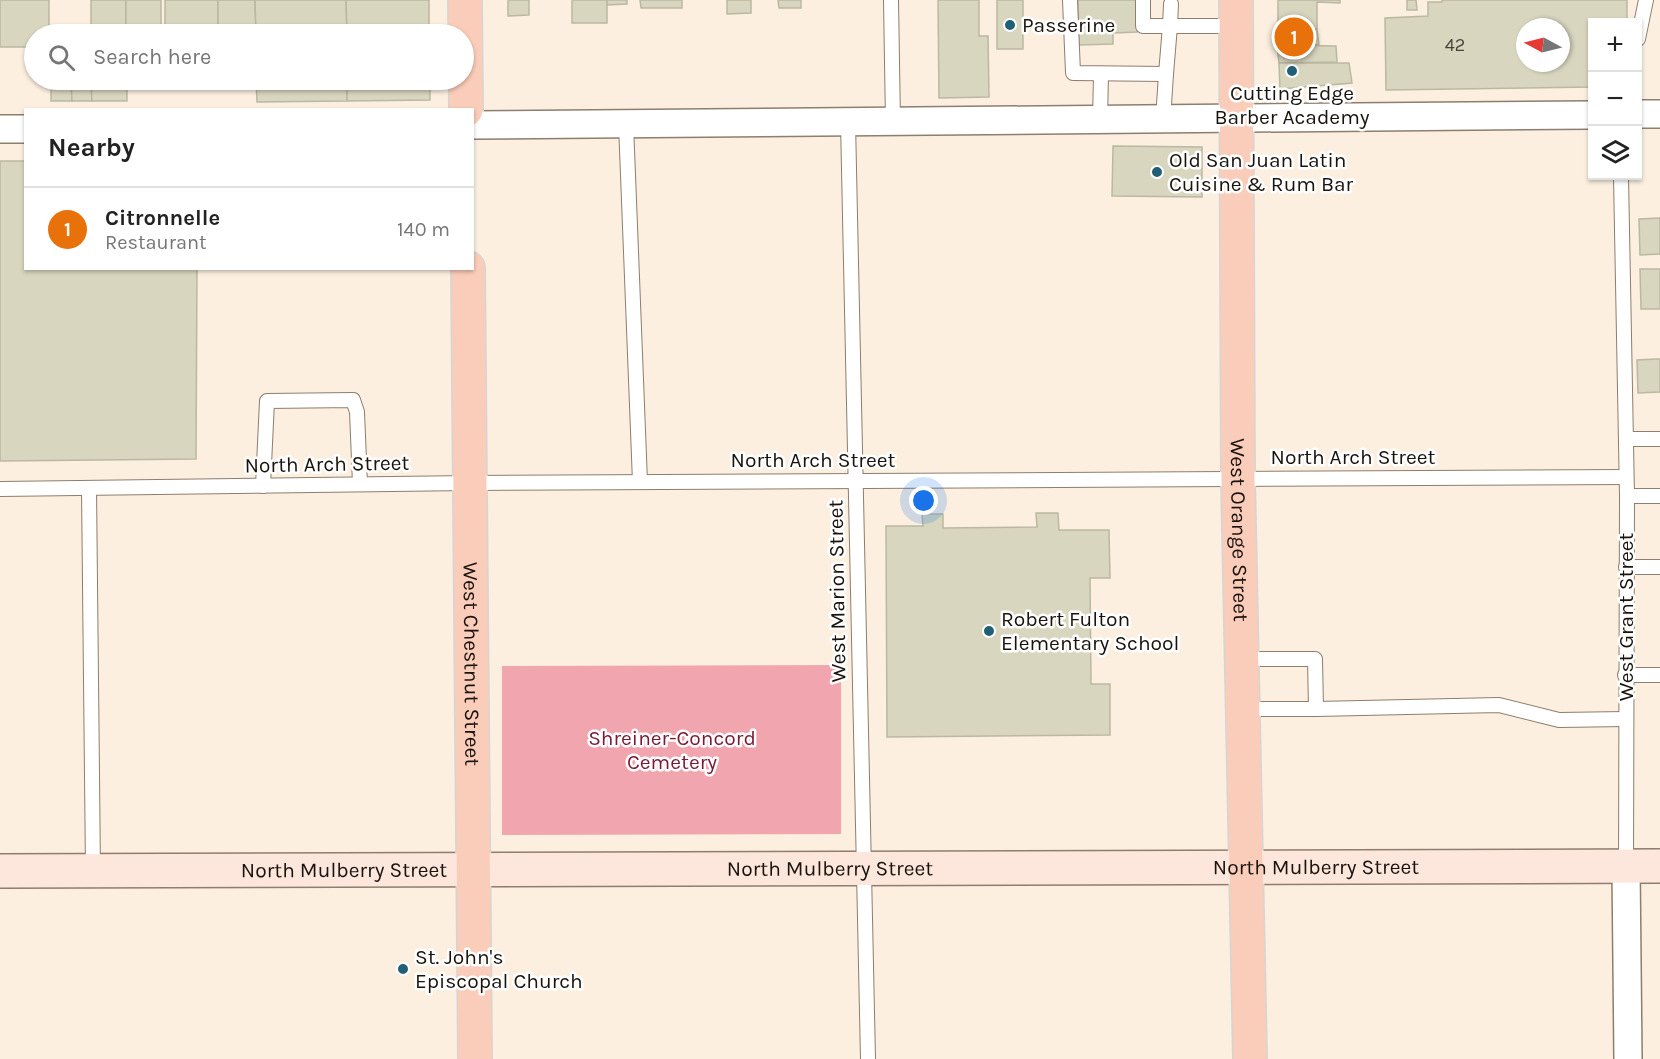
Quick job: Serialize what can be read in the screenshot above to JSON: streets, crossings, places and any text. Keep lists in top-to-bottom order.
{
  "streets": {
    "main road": ["West Orange Street", "West Chestnut Street"],
    "street": ["West Grant Street", "North Mulberry Street"],
    "lane": ["North Arch Street", "West Marion Street"]
  },
  "crossings": [
    ["North Arch Street", "West Orange Street"],
    ["North Arch Street", "West Marion Street"],
    ["North Arch Street", "West Grant Street"],
    ["North Arch Street", "West Chestnut Street"],
    ["West Orange Street", "North Mulberry Street"],
    ["West Marion Street", "North Mulberry Street"],
    ["West Grant Street", "North Mulberry Street"],
    ["West Chestnut Street", "North Mulberry Street"]
  ],
  "parks": ["Shreiner-Concord Cemetery"],
  "places": [
    "Passerine",
    "Cutting Edge Barber Academy",
    "Old San Juan Latin Cuisine & Rum Bar",
    "Robert Fulton Elementary School",
    "St. John's Episcopal Church"
  ],
  "house_numbers": ["42"],
  "north": "left",
  "page": {
    "pins": "1",
    "map_buttons": ["+", "−"],
    "search": "Search here",
    "heading": "Nearby",
    "list": [
      {
        "mark": "1",
        "name": "Citronnelle",
        "note": "Restaurant",
        "value": "140 m"
      }
    ]
  }
}
